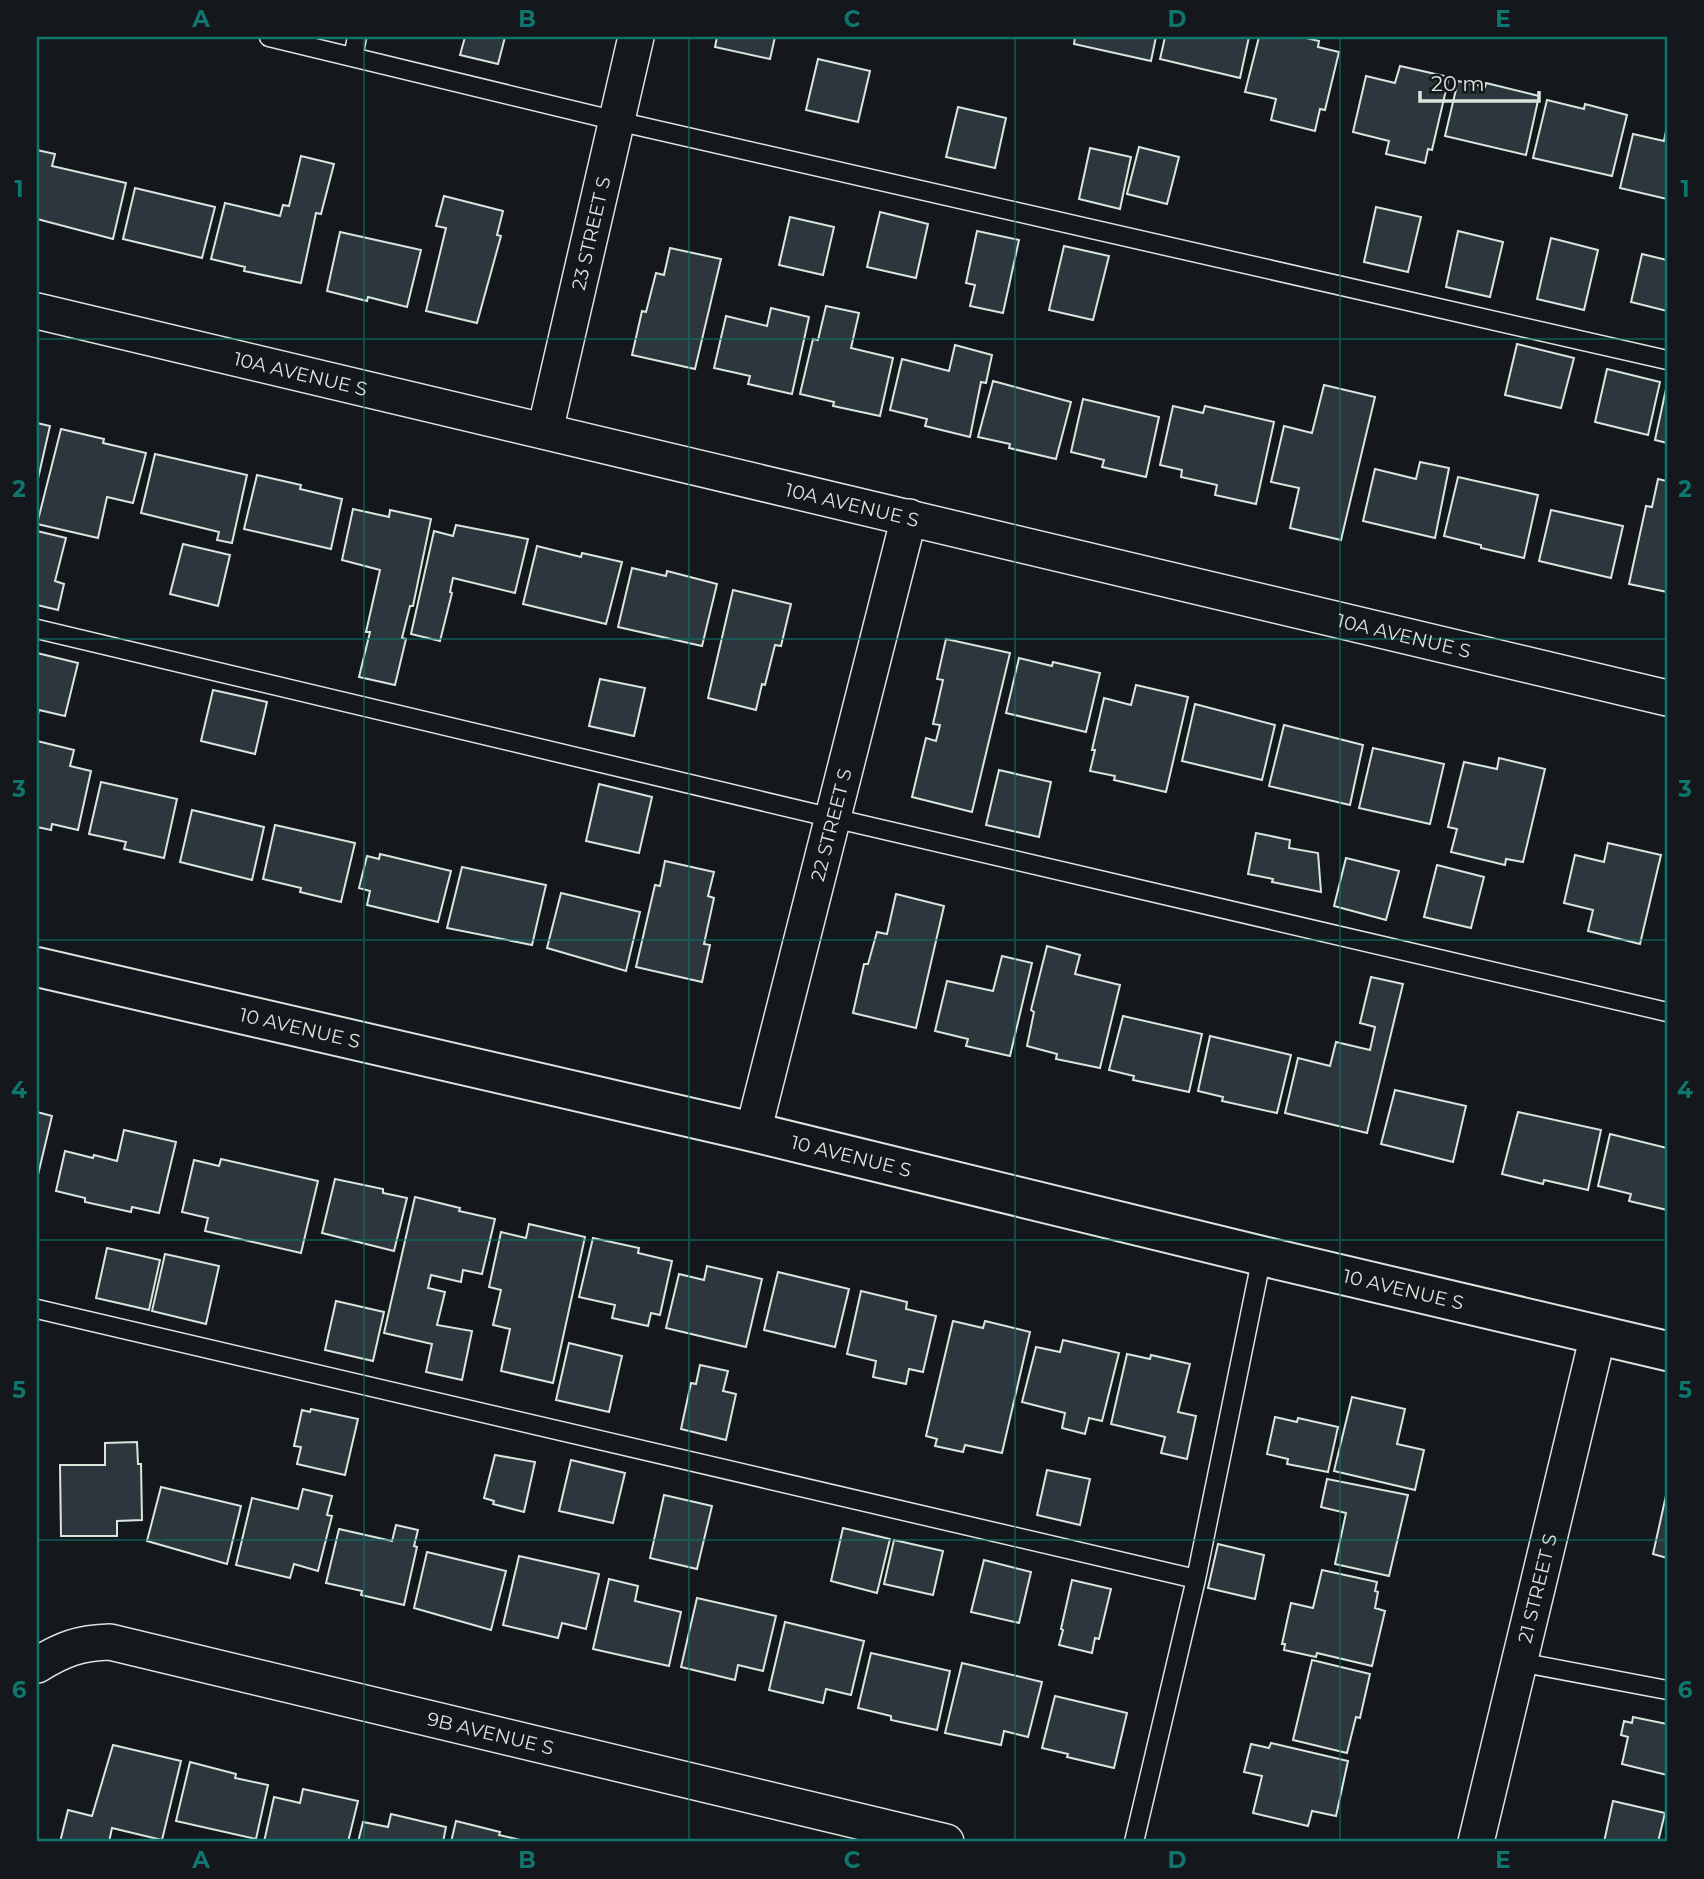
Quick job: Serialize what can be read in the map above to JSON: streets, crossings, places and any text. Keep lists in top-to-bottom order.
{
  "streets": {
    "street": [
      "23 STREET S",
      "10A AVENUE S",
      "22 STREET S",
      "10 AVENUE S",
      "21 STREET S",
      "9B AVENUE S"
    ]
  },
  "crossings": [
    ["23 STREET S", "10A AVENUE S"],
    ["10A AVENUE S", "22 STREET S"],
    ["22 STREET S", "10 AVENUE S"],
    ["10 AVENUE S", "21 STREET S"]
  ],
  "scale_bar": "20 m",
  "grid": {
    "columns": [
      "A",
      "B",
      "C",
      "D",
      "E"
    ],
    "rows": [
      "1",
      "2",
      "3",
      "4",
      "5",
      "6"
    ]
  }
}
